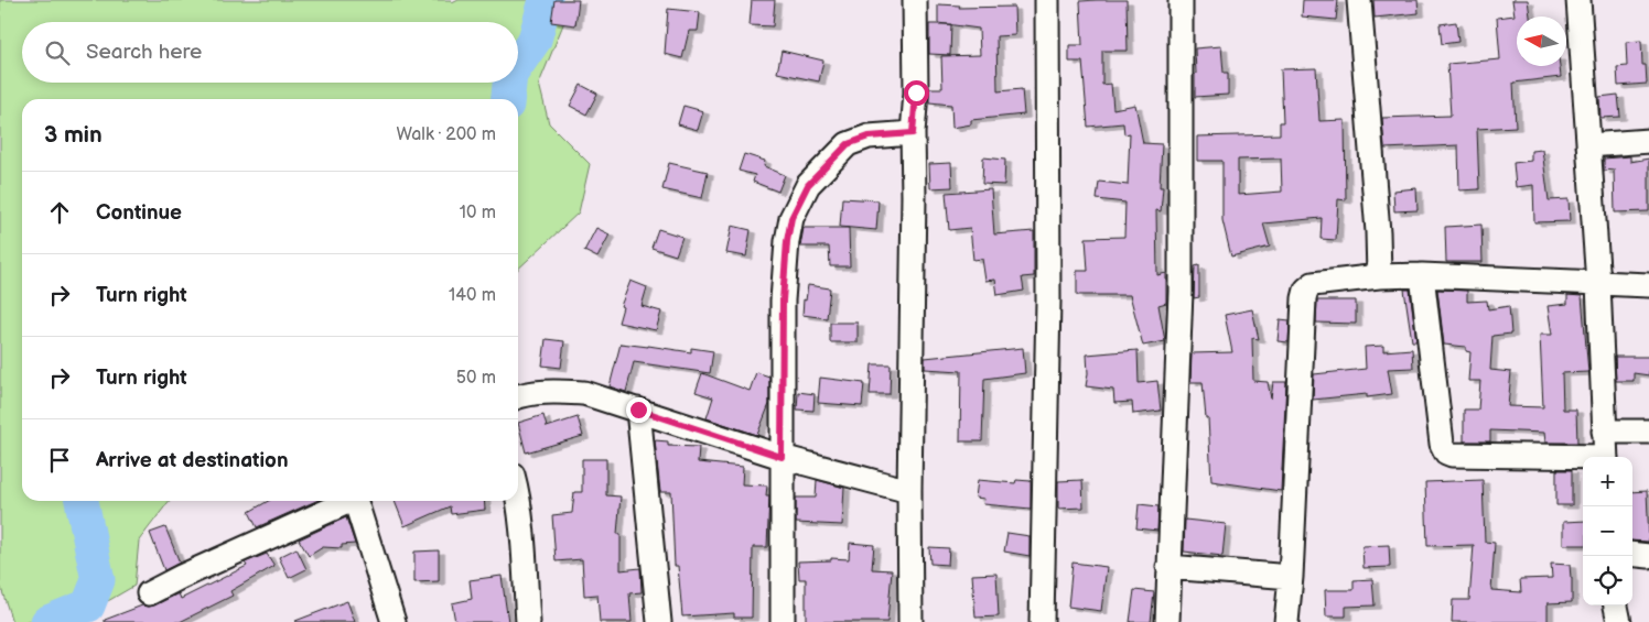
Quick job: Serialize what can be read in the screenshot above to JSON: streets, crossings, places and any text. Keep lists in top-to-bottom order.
{
  "north": "left",
  "page": {
    "search": "Search here",
    "heading": ["3 min", "Walk · 200 m"],
    "list": [
      ["Continue", "10 m"],
      ["Turn right", "140 m"],
      ["Turn right", "50 m"],
      "Arrive at destination"
    ],
    "map_buttons": ["+", "−"]
  }
}
